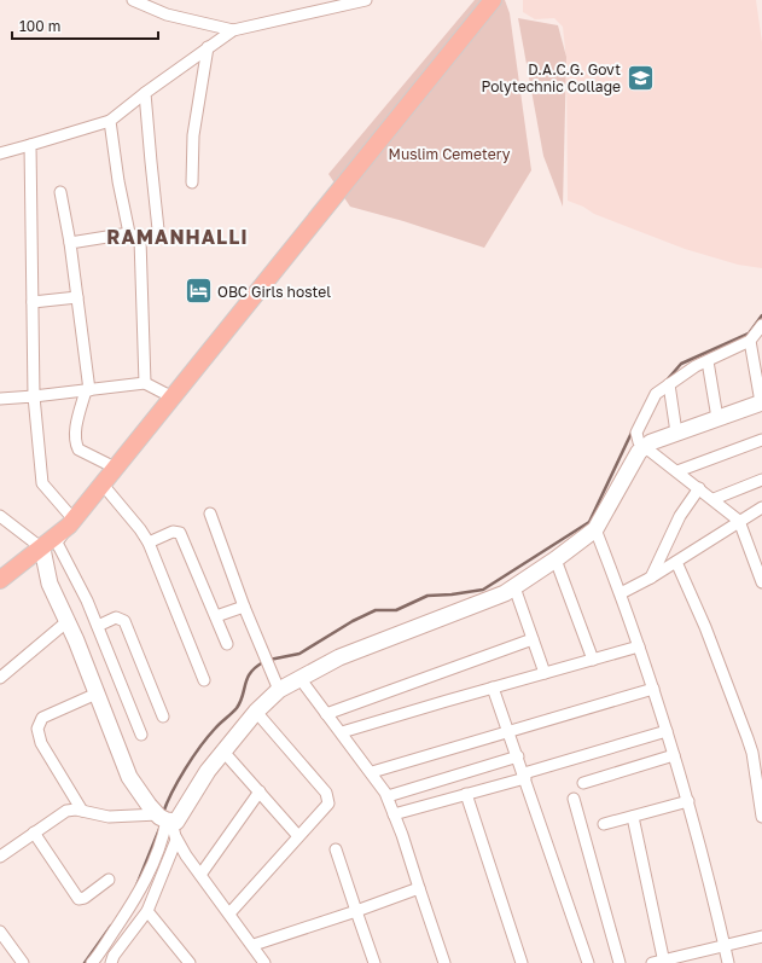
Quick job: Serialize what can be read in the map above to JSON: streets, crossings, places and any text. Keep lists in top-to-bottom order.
{
  "districts": ["RAMANHALLI"],
  "parks": ["Muslim Cemetery"],
  "places": {
    "school or university": ["D.A.C.G. Govt Polytechnic Collage"],
    "hotel": ["OBC Girls hostel"]
  },
  "scale_bar": "100 m"
}
